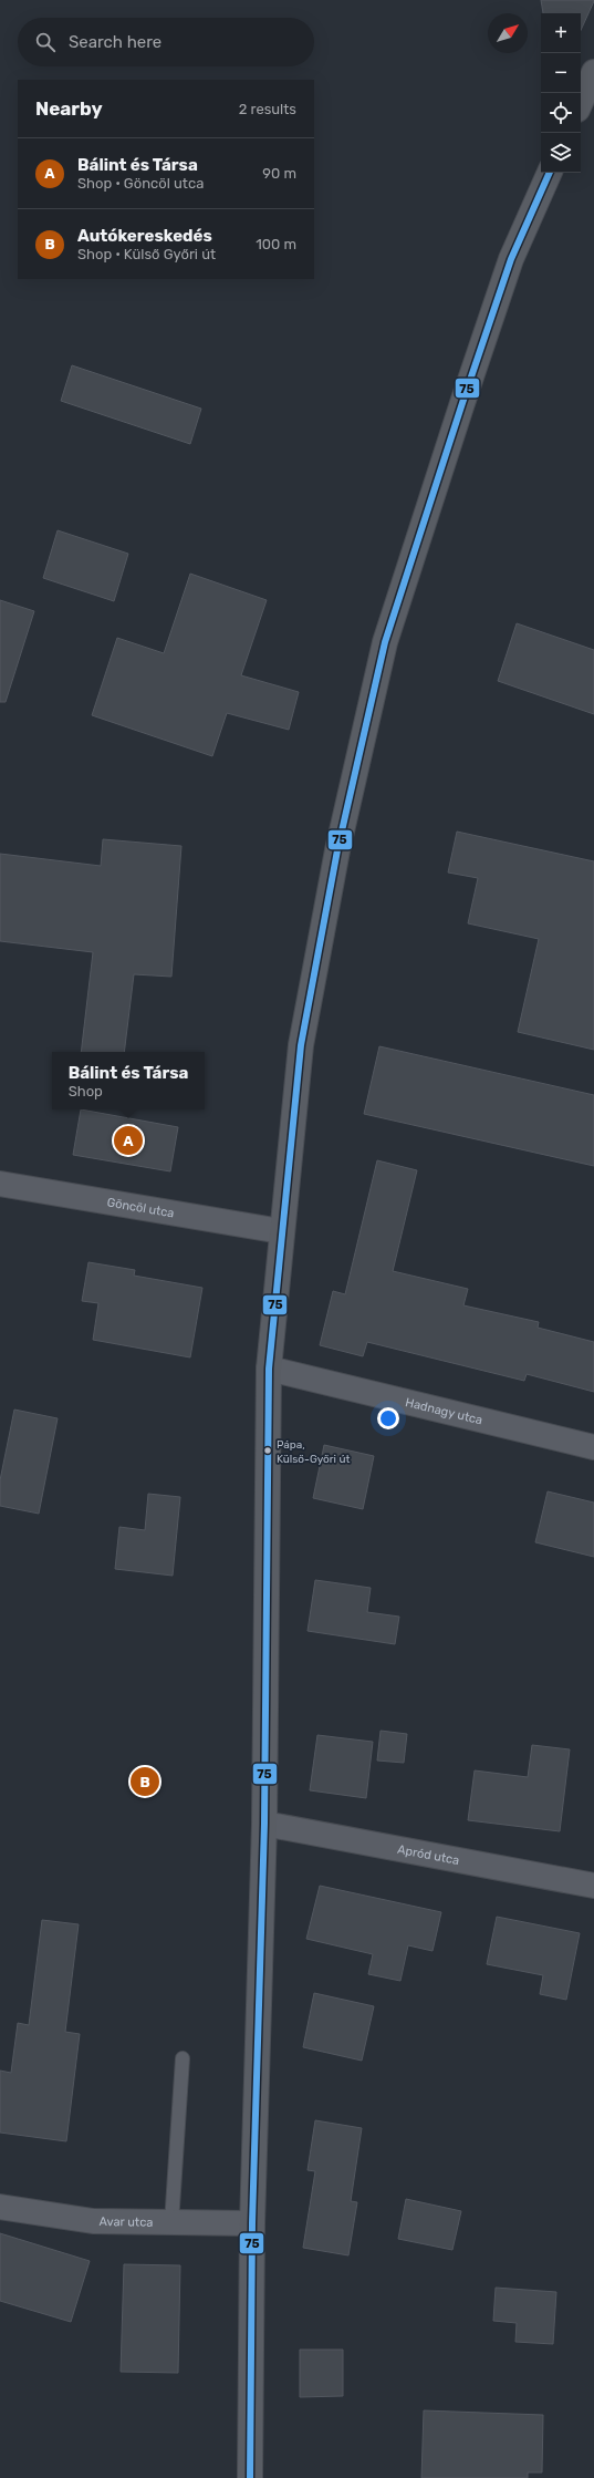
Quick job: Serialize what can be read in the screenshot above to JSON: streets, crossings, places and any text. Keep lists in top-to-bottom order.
{
  "streets": {
    "street": [
      "Göncöl utca",
      "Hadnagy utca",
      "Apród utca",
      "Avar utca"
    ]
  },
  "places": ["Pápa, Külső-Győri út"],
  "lines": ["transit line 75"],
  "north": "top right",
  "page": {
    "map_buttons": ["+", "−"],
    "search": "Search here",
    "heading": ["Nearby", "2 results"],
    "list": [
      {
        "mark": "A",
        "name": "Bálint és Társa",
        "note": "Shop · Göncöl utca",
        "value": "90 m"
      },
      {
        "mark": "B",
        "name": "Autókereskedés",
        "note": "Shop · Külső Győri út",
        "value": "100 m"
      }
    ],
    "popup": ["Bálint és Társa", "Shop"],
    "pins": ["A", "B"]
  }
}
